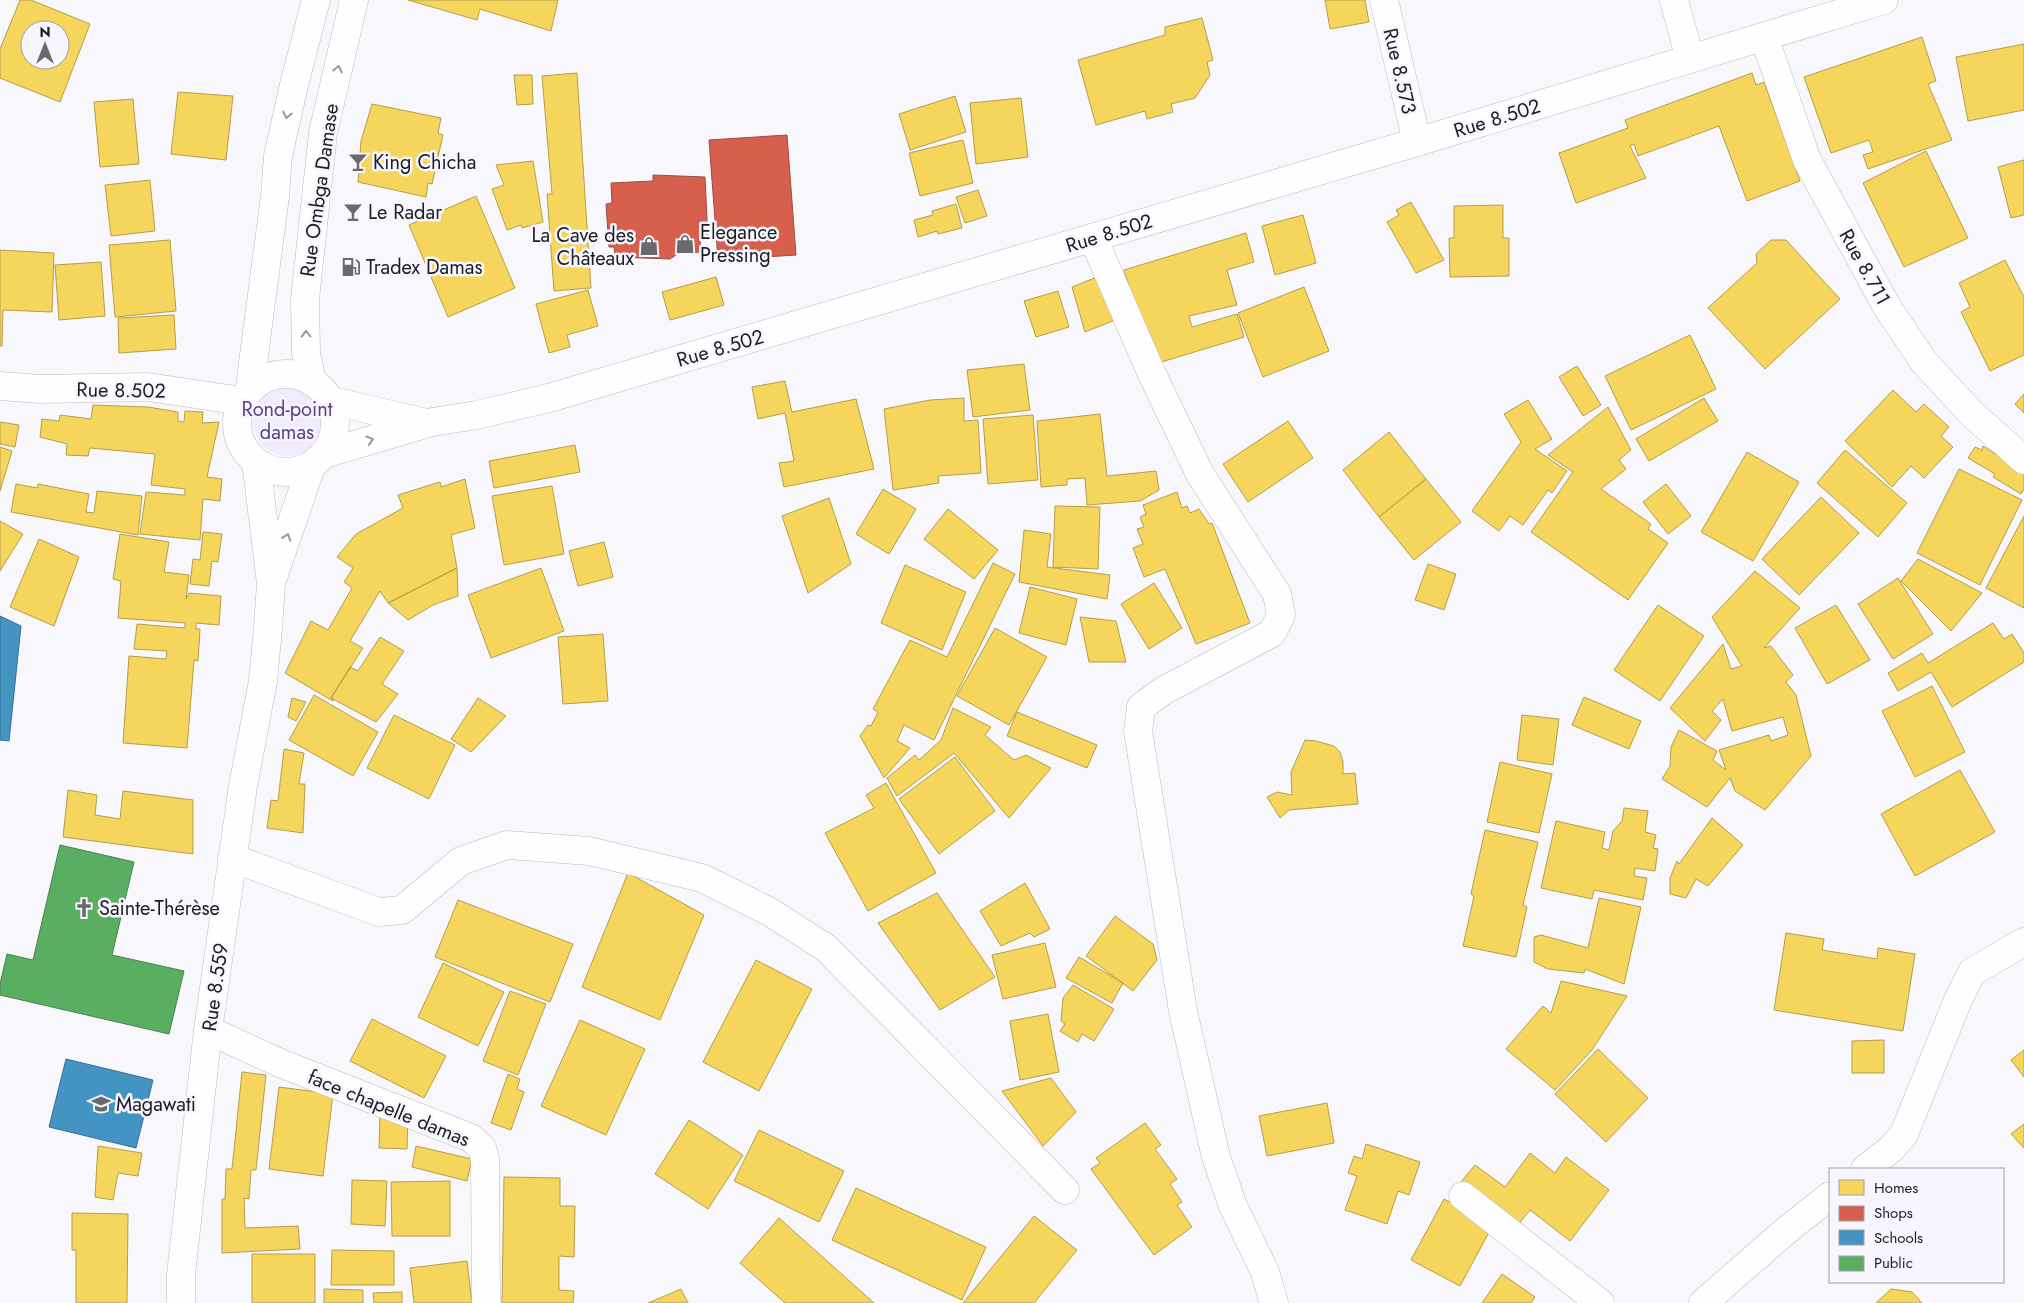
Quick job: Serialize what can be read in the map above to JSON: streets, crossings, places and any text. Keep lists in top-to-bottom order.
{
  "streets": {
    "street": [
      "Rue 8.573",
      "Rue 8.502",
      "Rue Ombga Damase",
      "Rue 8.711",
      "Rue 8.559",
      "face chapelle damas"
    ]
  },
  "crossings": [
    ["Rue 8.573", "Rue 8.502"],
    ["Rue 8.502", "Rue Ombga Damase"],
    ["Rue 8.502", "Rue 8.711"],
    ["Rue 8.559", "face chapelle damas"]
  ],
  "parks": ["Rond-point damas"],
  "places": {
    "bar": ["King Chicha", "Le Radar"],
    "shop": ["Elegance Pressing", "La Cave des Châteaux"],
    "fuel station": ["Tradex Damas"],
    "church": ["Sainte-Thérèse"],
    "school or university": ["Magawati"]
  },
  "legend": [
    "Homes",
    "Shops",
    "Schools",
    "Public"
  ],
  "north": "top"
}
